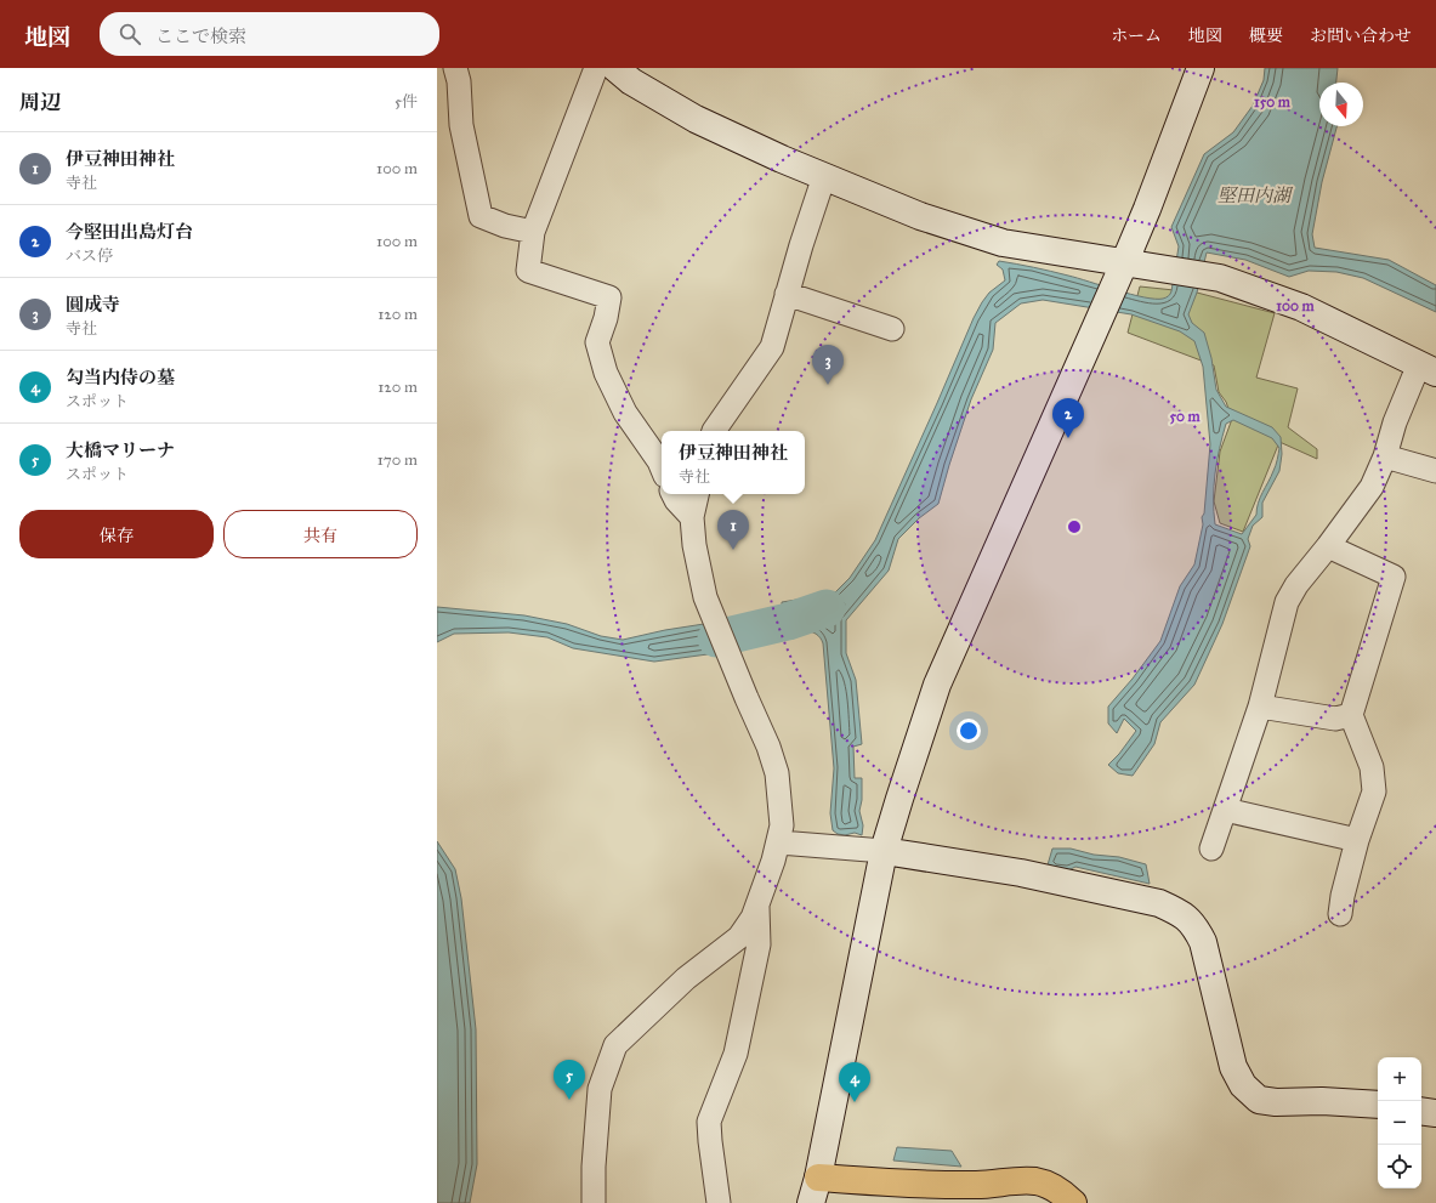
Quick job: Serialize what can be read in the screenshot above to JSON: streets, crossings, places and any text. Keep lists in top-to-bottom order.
{
  "water": ["堅田内湖"],
  "north": "bottom",
  "page": {
    "header": "地図",
    "search": "ここで検索",
    "nav": [
      "ホーム",
      "地図",
      "概要",
      "お問い合わせ"
    ],
    "heading": ["周辺", "5件"],
    "list": [
      {
        "mark": "1",
        "name": "伊豆神田神社",
        "note": "寺社",
        "value": "100 m"
      },
      {
        "mark": "2",
        "name": "今堅田出島灯台",
        "note": "バス停",
        "value": "100 m"
      },
      {
        "mark": "3",
        "name": "圓成寺",
        "note": "寺社",
        "value": "120 m"
      },
      {
        "mark": "4",
        "name": "勾当内侍の墓",
        "note": "スポット",
        "value": "120 m"
      },
      {
        "mark": "5",
        "name": "大橋マリーナ",
        "note": "スポット",
        "value": "170 m"
      }
    ],
    "pins": [
      "3",
      "2",
      "1",
      "5",
      "4"
    ],
    "popup": ["伊豆神田神社", "寺社"],
    "buttons": ["保存", "共有"],
    "map_buttons": ["+", "−"]
  },
  "rings": ["150 m", "100 m", "50 m"]
}
